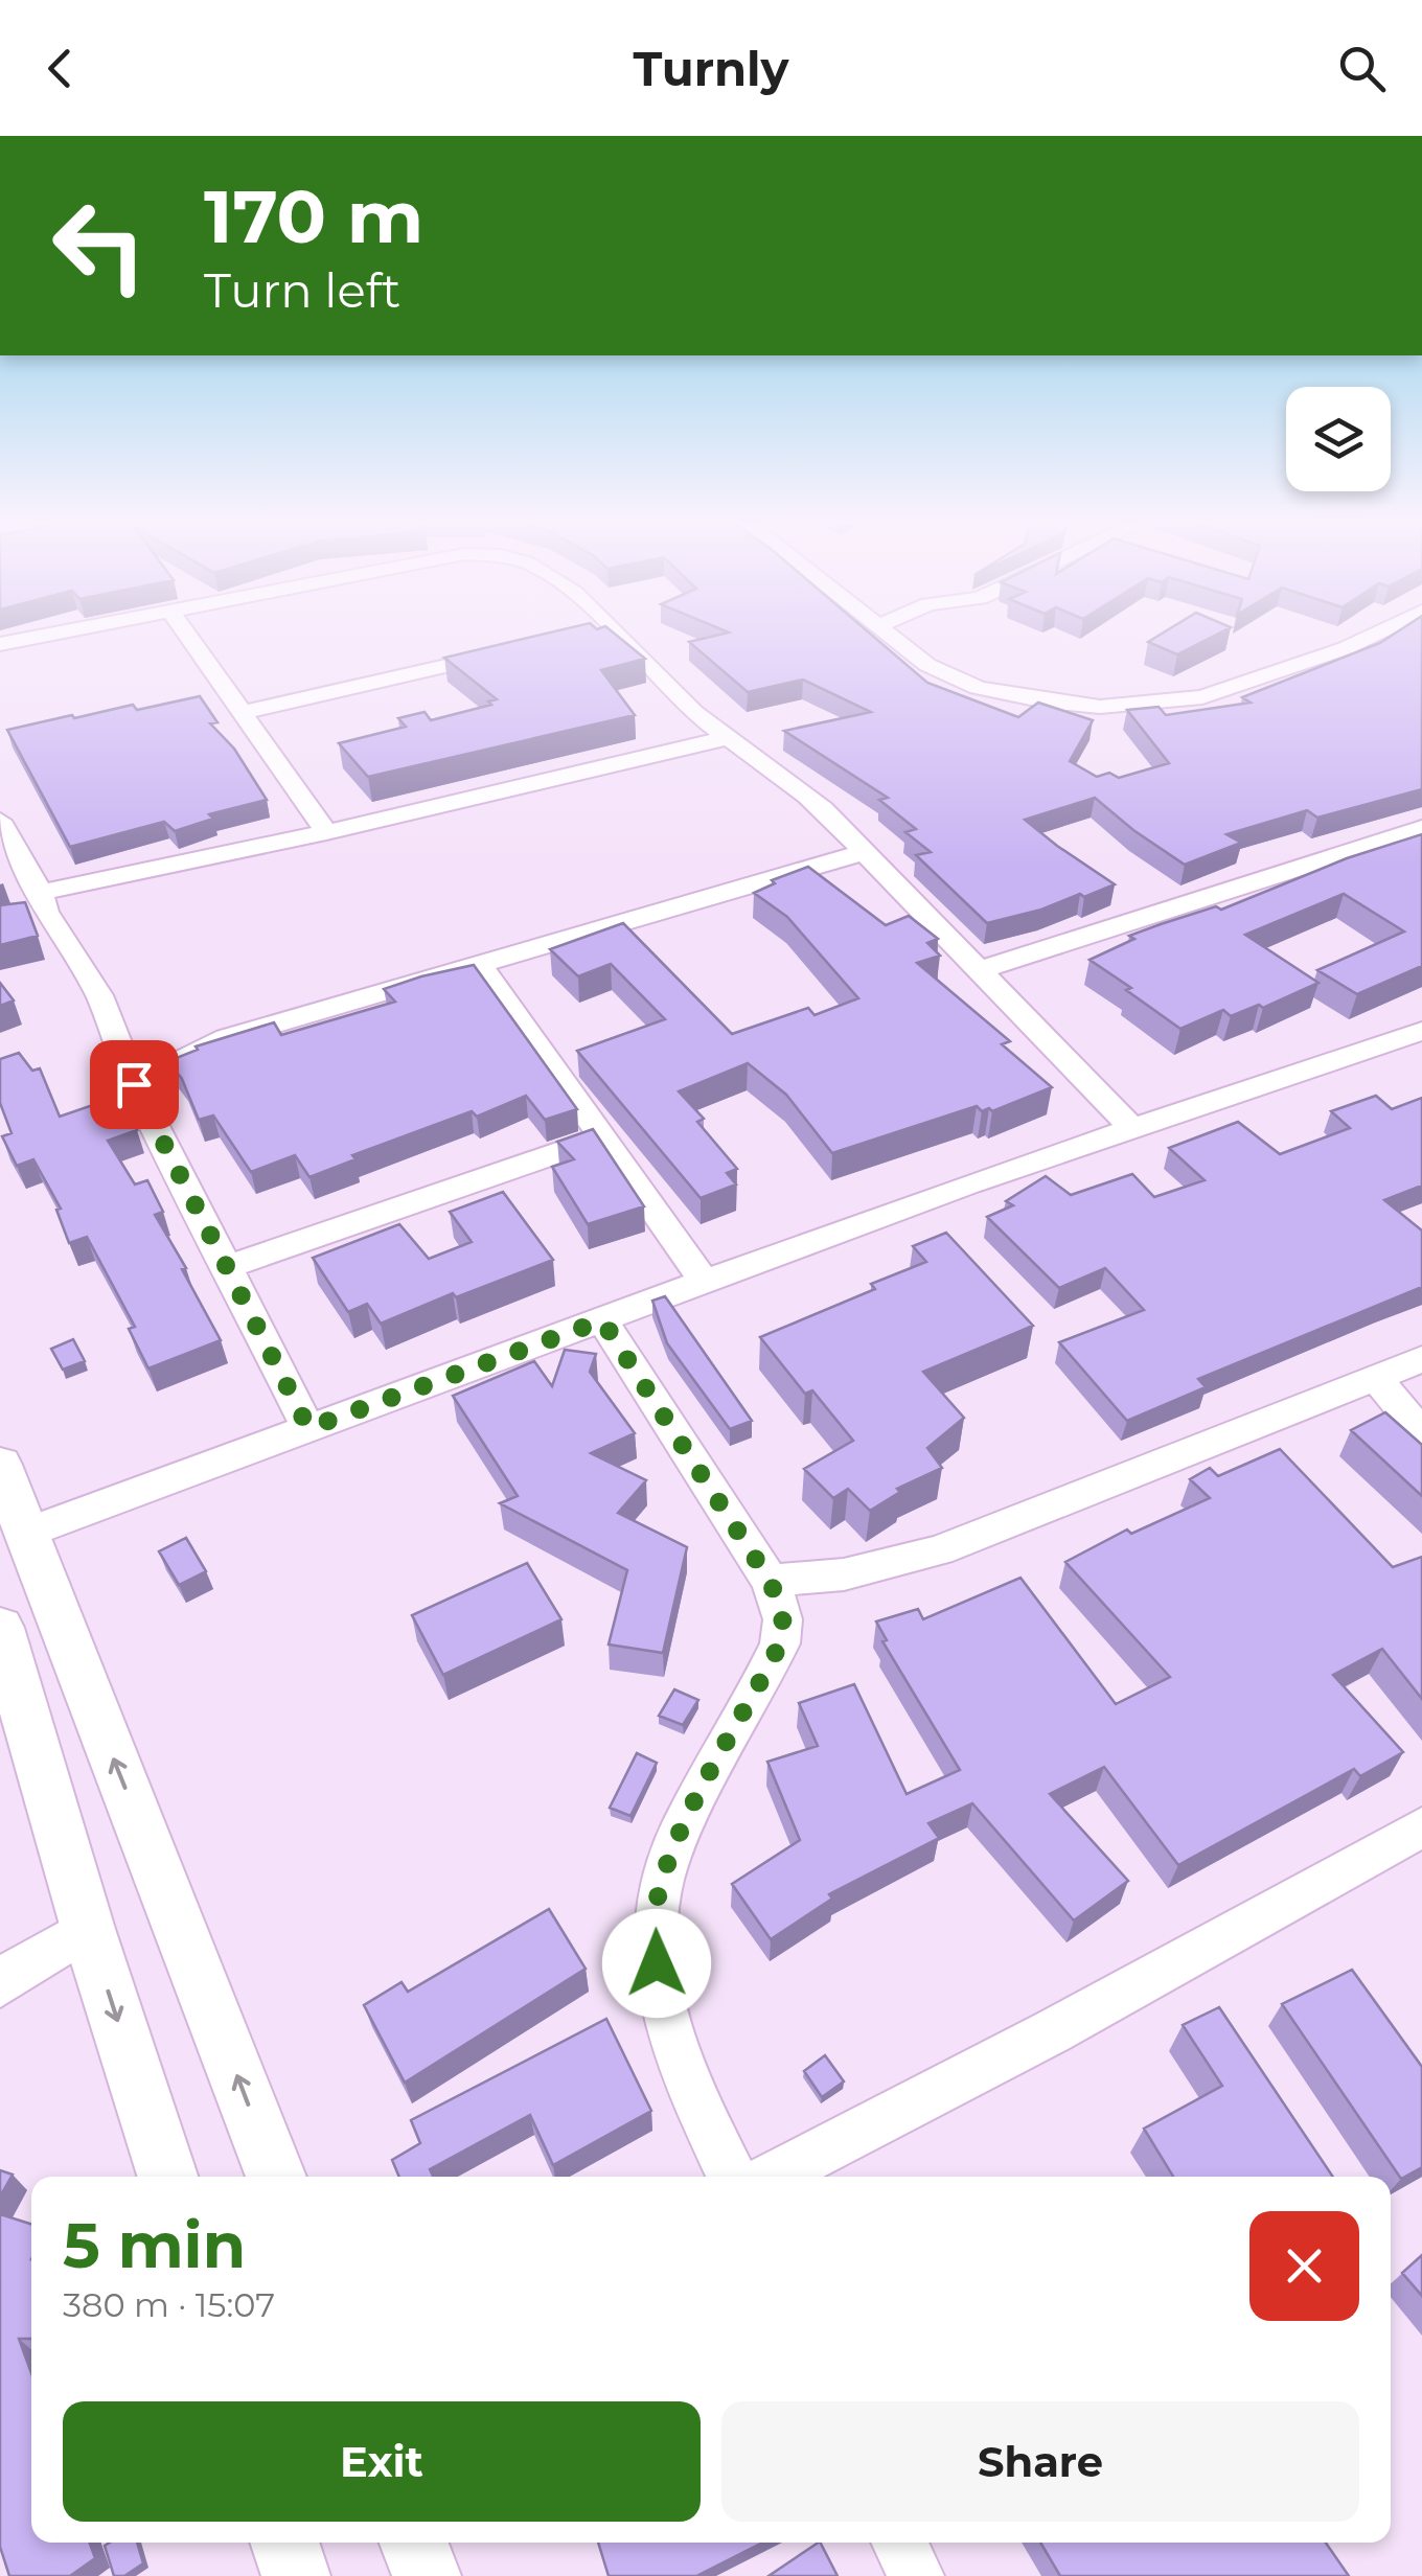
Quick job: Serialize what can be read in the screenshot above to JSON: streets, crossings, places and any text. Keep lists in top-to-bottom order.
{
  "page": {
    "header": "Turnly",
    "turn": ["170 m", "Turn left"],
    "heading": ["5 min", "380 m · 15:07"],
    "buttons": ["Exit", "Share"]
  }
}
